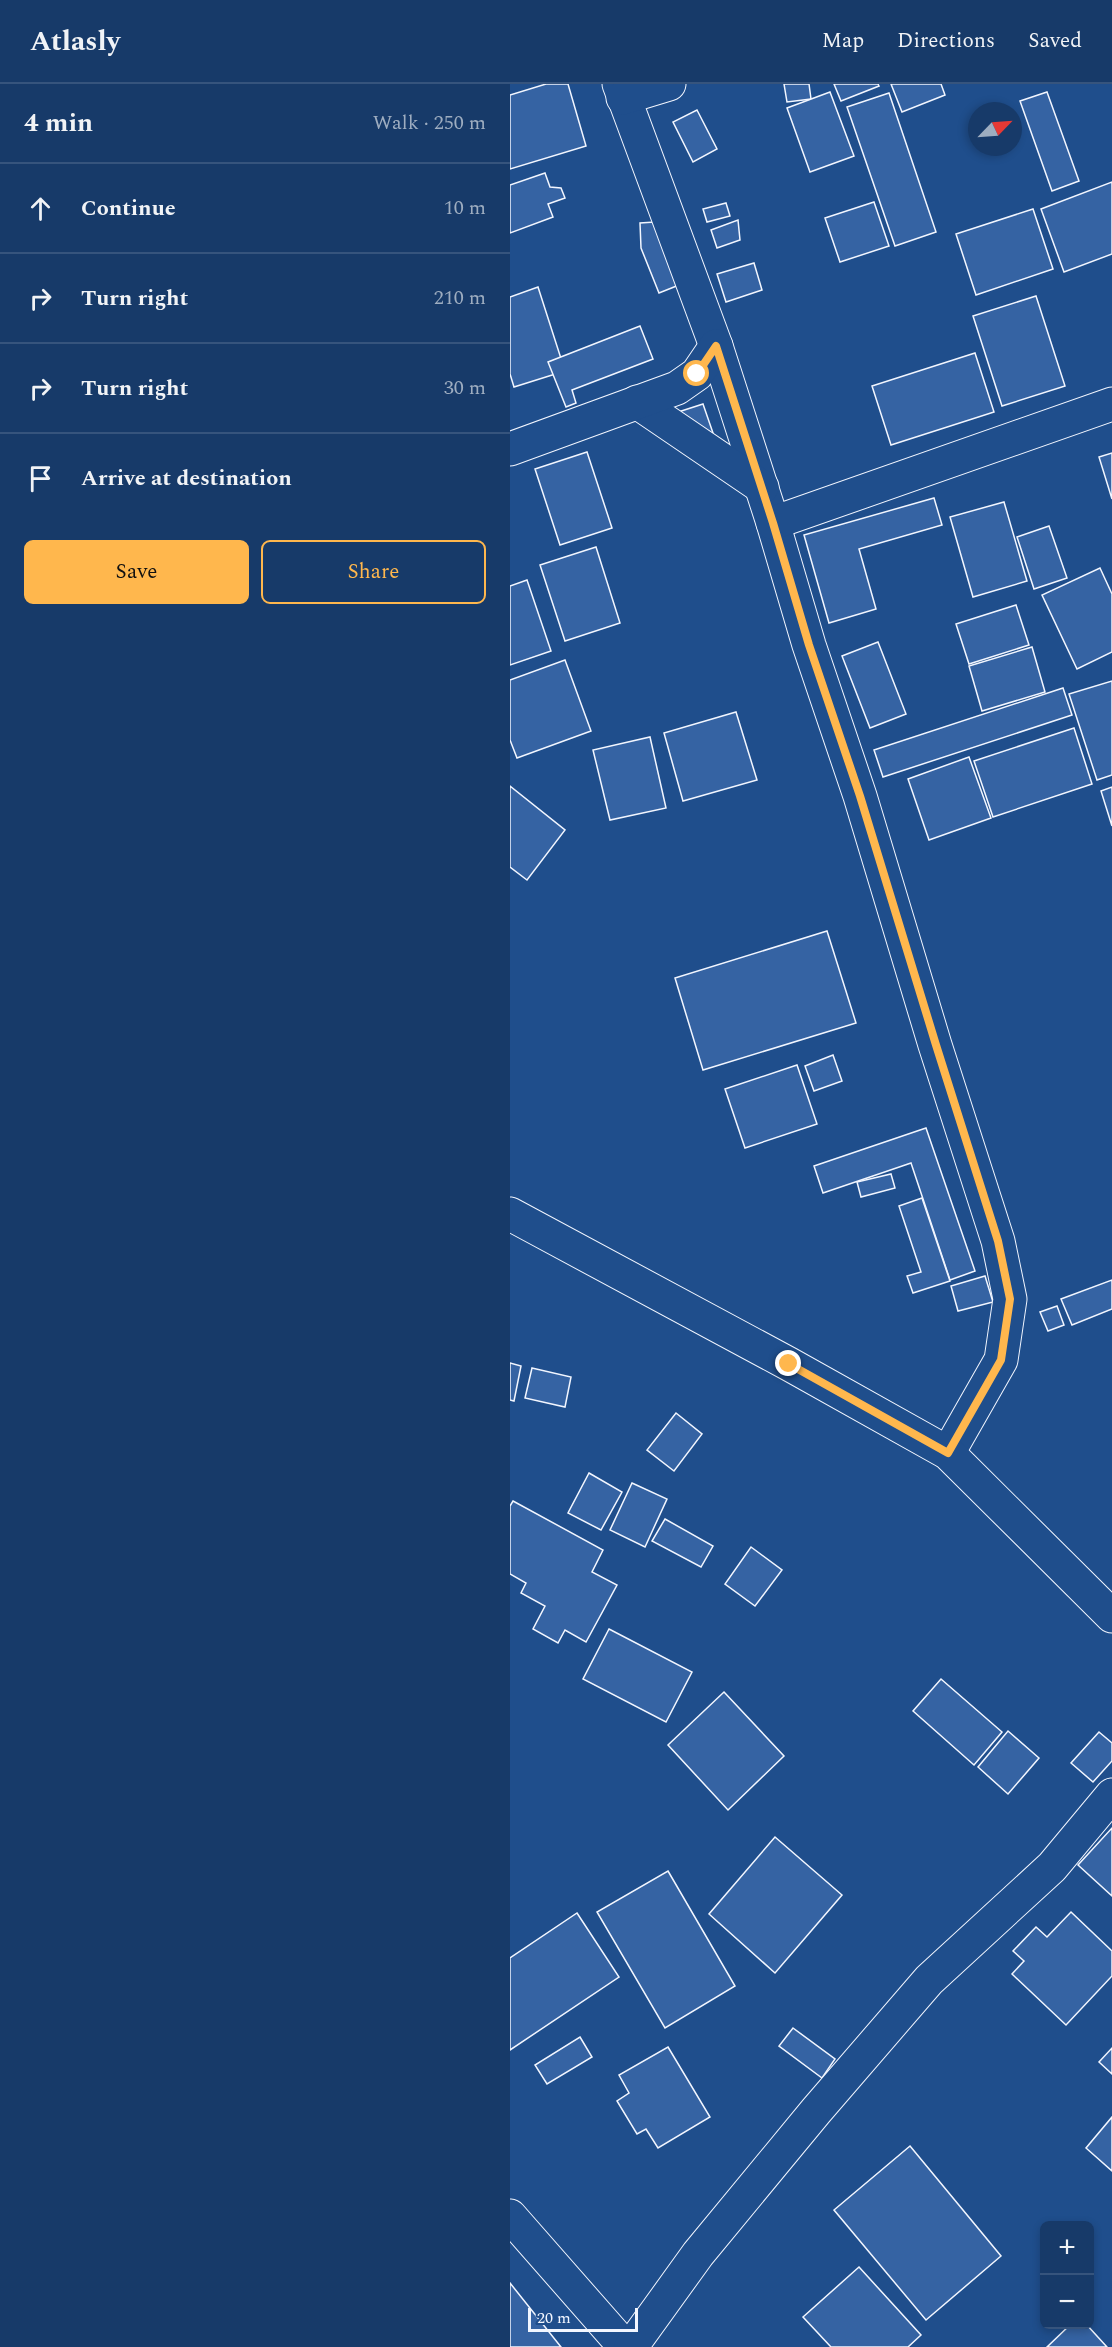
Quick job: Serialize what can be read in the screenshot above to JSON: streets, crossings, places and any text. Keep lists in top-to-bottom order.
{
  "scale_bar": "20 m",
  "north": "top right",
  "page": {
    "header": "Atlasly",
    "nav": ["Map", "Directions", "Saved"],
    "heading": ["4 min", "Walk · 250 m"],
    "list": [
      ["Continue", "10 m"],
      ["Turn right", "210 m"],
      ["Turn right", "30 m"],
      "Arrive at destination"
    ],
    "buttons": ["Save", "Share"],
    "map_buttons": ["+", "−"],
    "scale": "20 m"
  }
}
